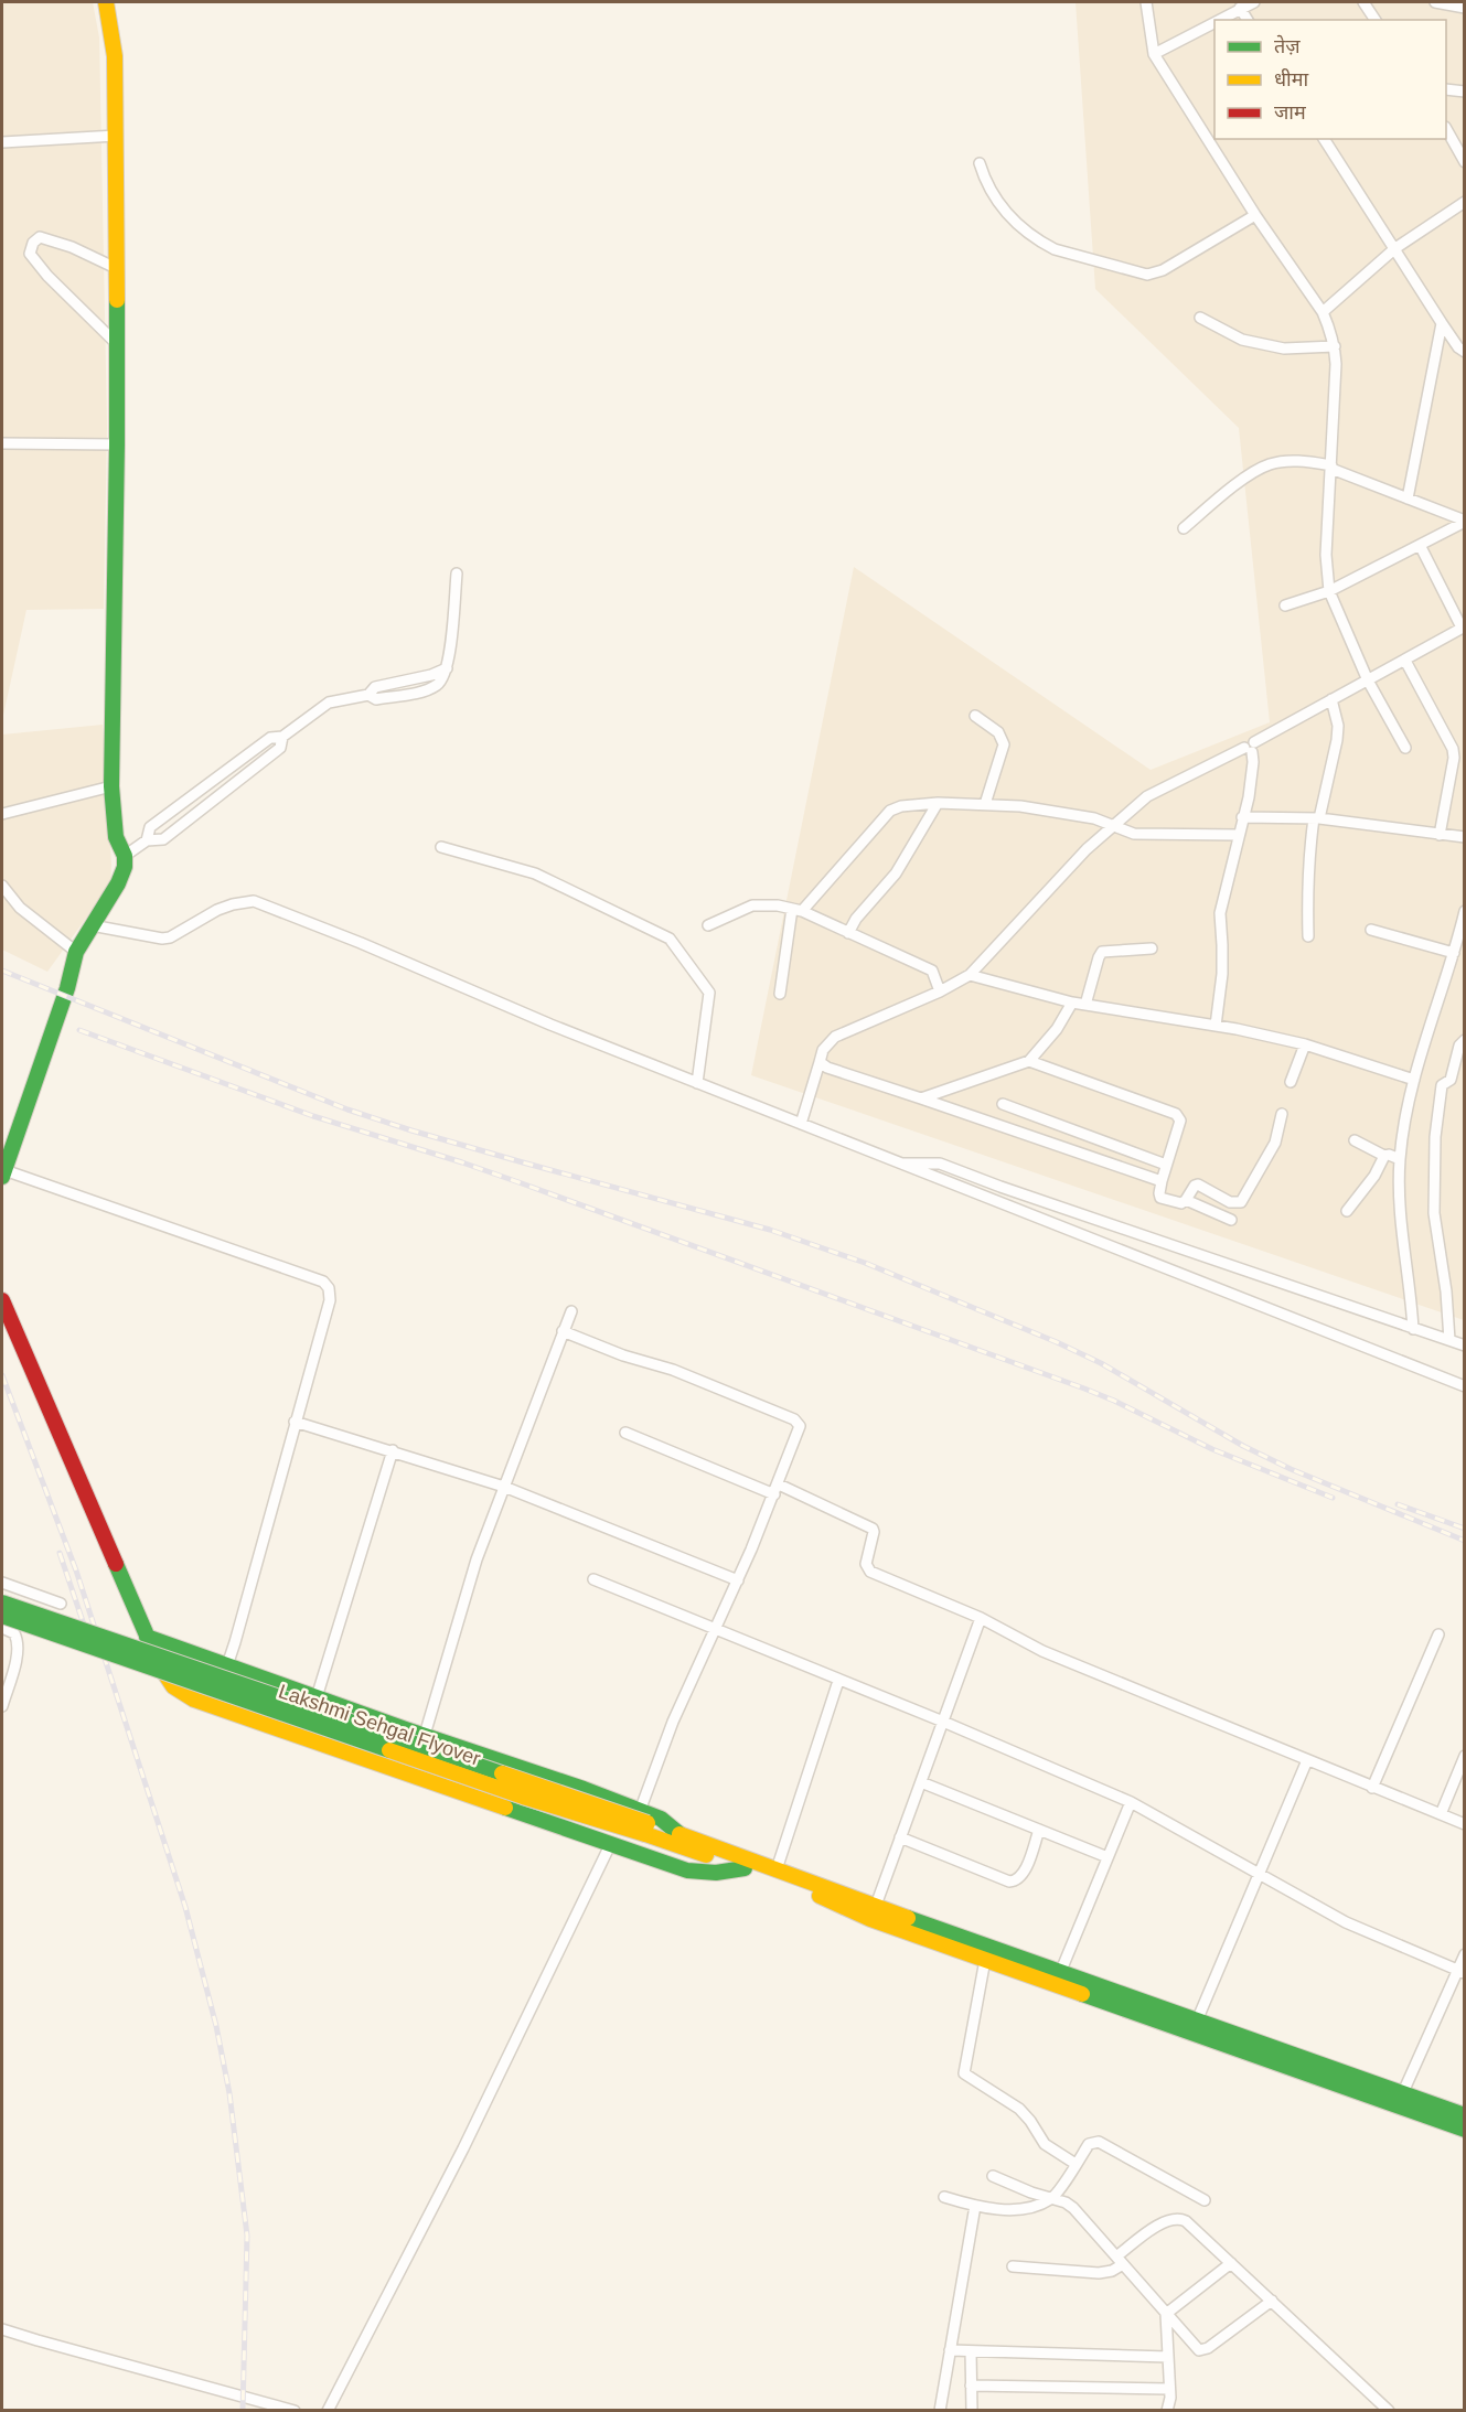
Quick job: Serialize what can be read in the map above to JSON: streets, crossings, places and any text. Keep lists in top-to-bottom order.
{
  "streets": {
    "main road": ["Lakshmi Sehgal Flyover"]
  },
  "legend": ["तेज़", "धीमा", "जाम"]
}
